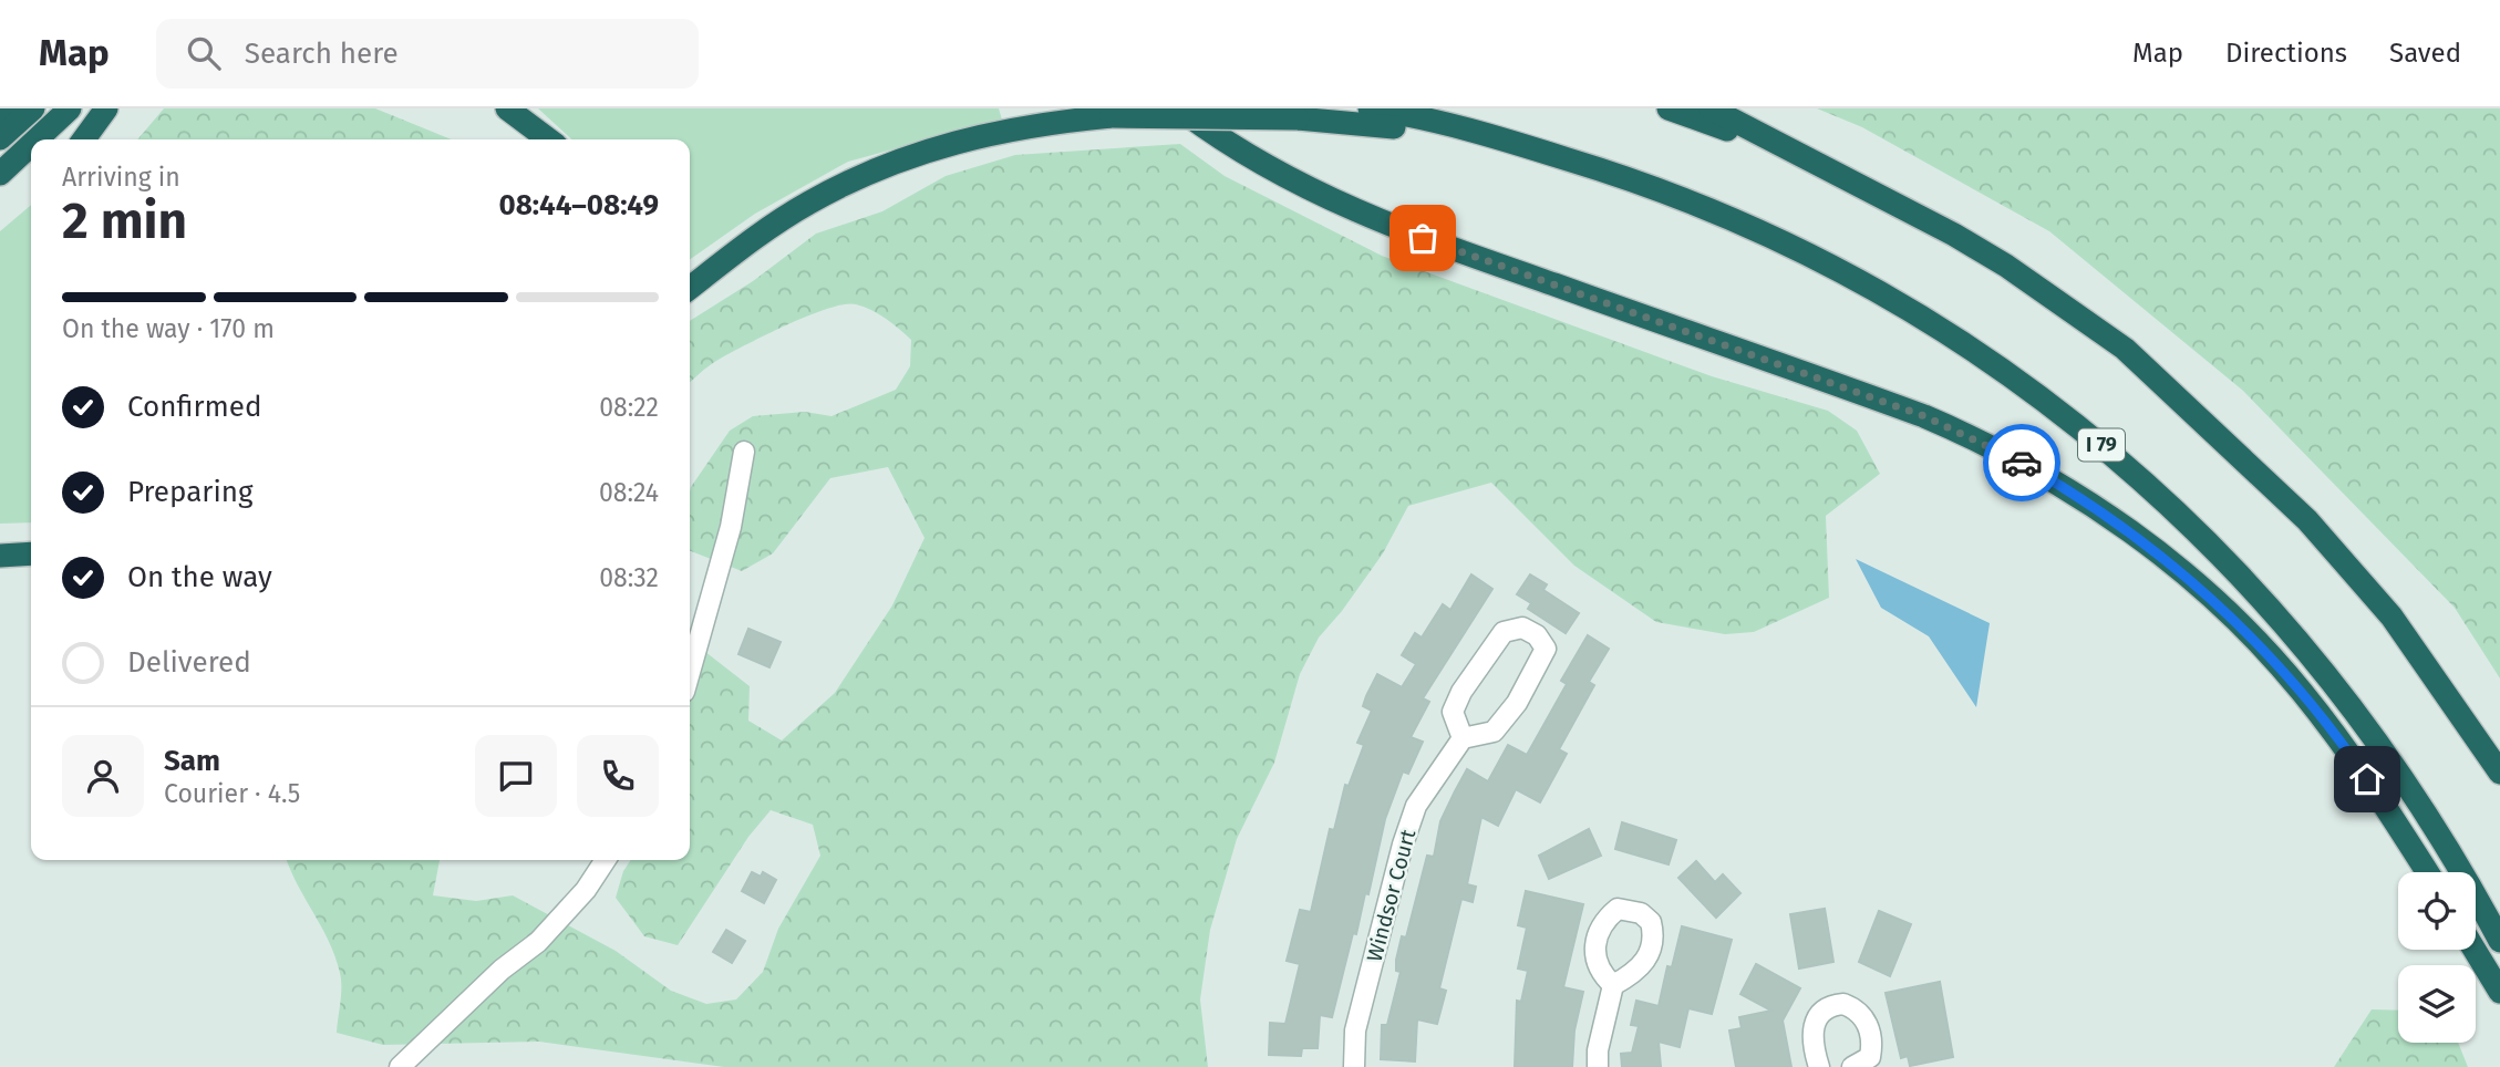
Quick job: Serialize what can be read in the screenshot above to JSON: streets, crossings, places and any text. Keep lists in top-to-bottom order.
{
  "streets": {
    "highway": ["I 79"],
    "street": ["Windsor Court"]
  },
  "page": {
    "header": "Map",
    "search": "Search here",
    "nav": ["Map", "Directions", "Saved"],
    "heading": ["2 min", "Arriving in", "08:44–08:49"],
    "panel": ["Sam", "Courier · 4.5"],
    "bar": "On the way · 170 m",
    "list": [
      ["Confirmed", "08:22"],
      ["Preparing", "08:24"],
      ["On the way", "08:32"],
      "Delivered"
    ]
  }
}
